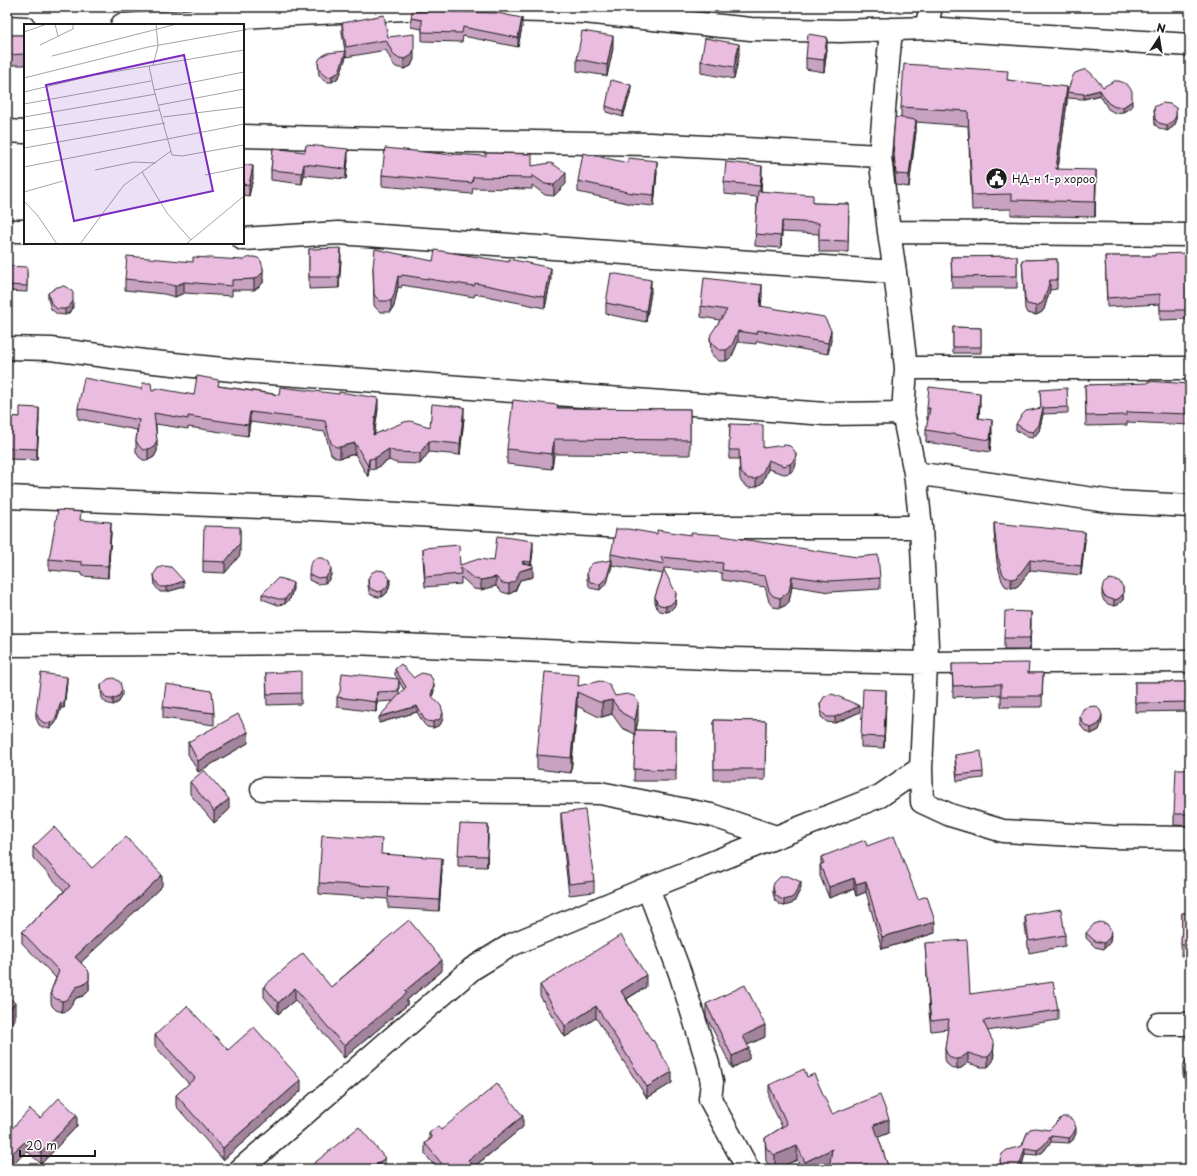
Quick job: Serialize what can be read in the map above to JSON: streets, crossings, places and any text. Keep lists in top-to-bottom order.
{
  "places": {
    "public building": ["НД-н 1-р хороо"]
  },
  "scale_bar": "20 m",
  "north": "top"
}
